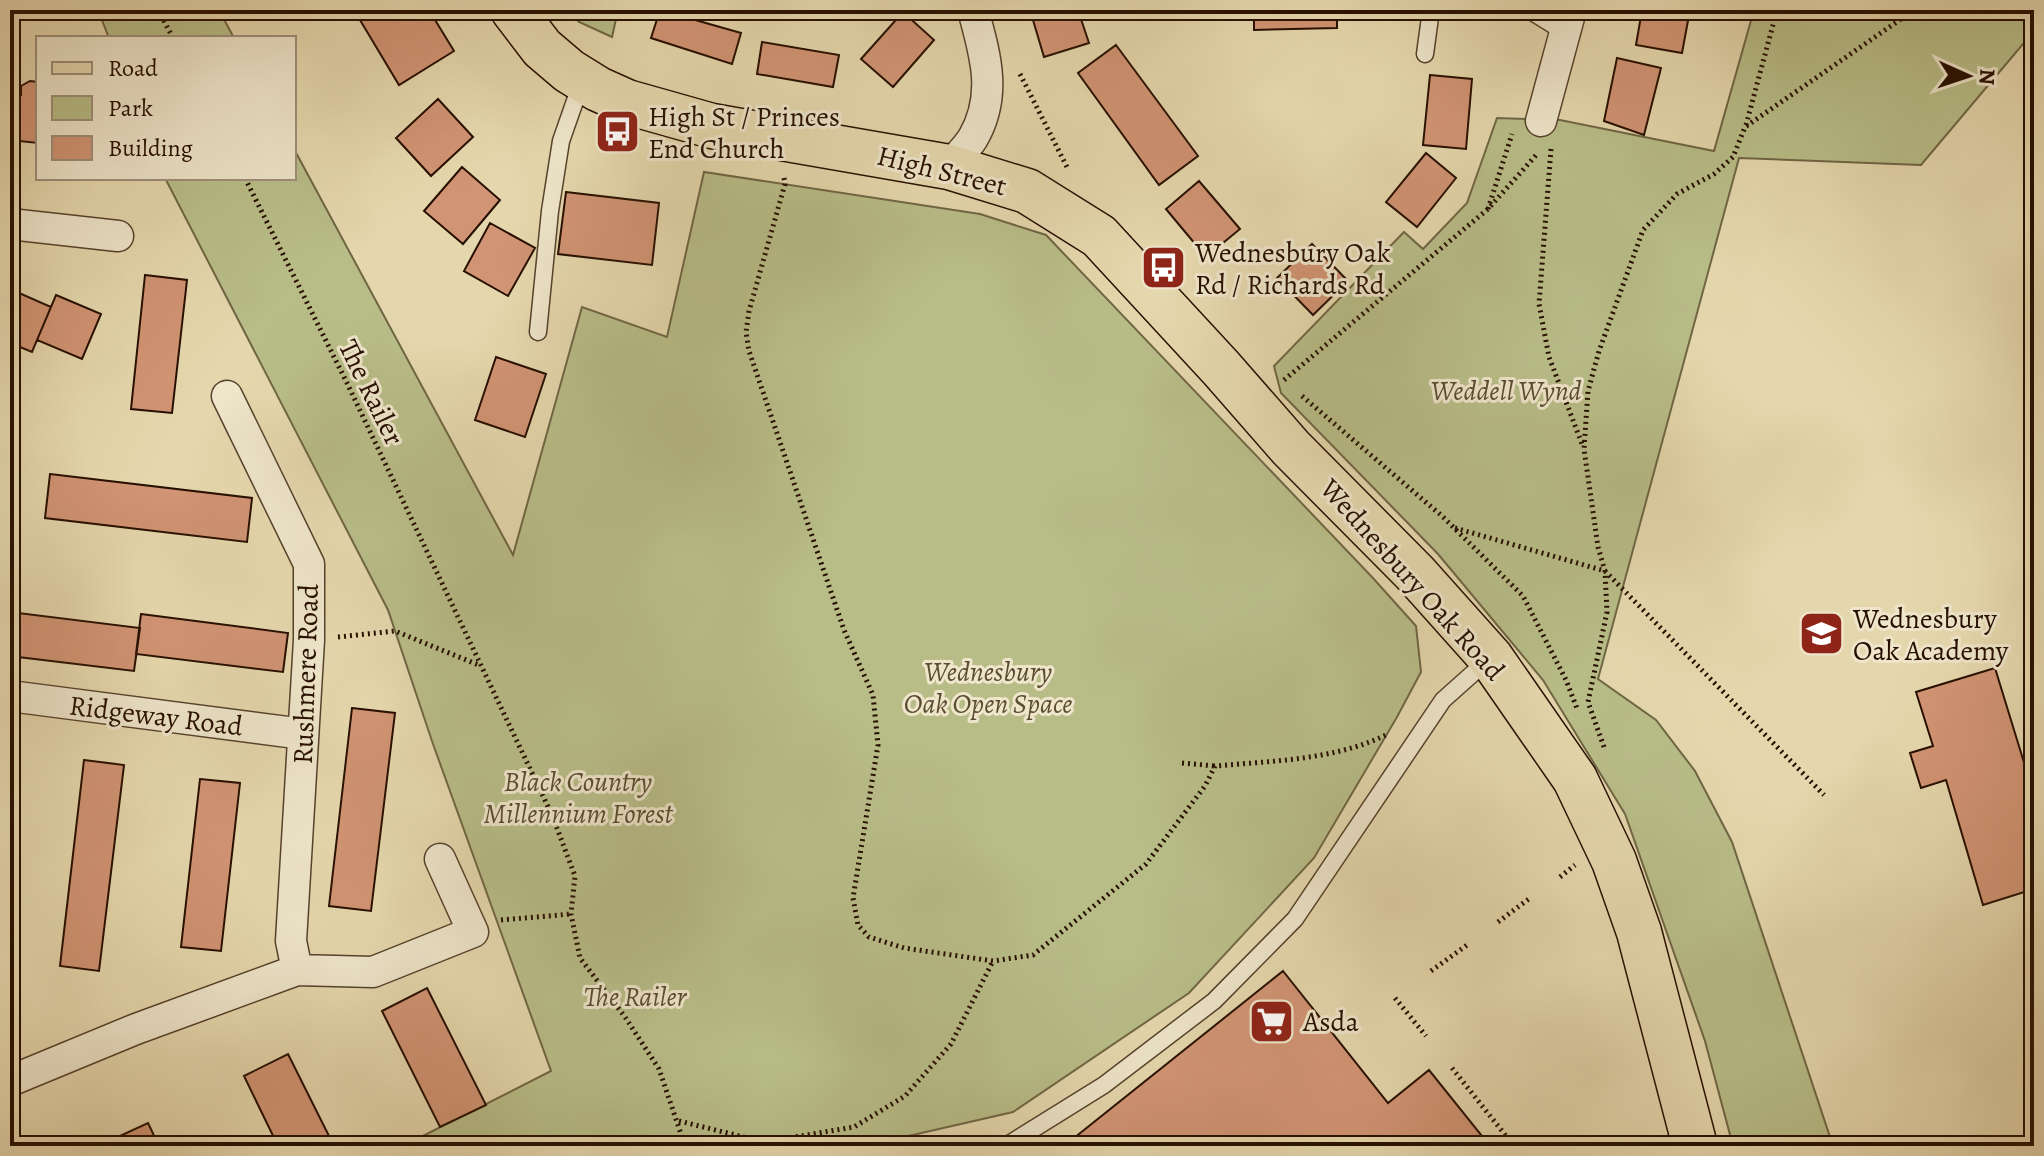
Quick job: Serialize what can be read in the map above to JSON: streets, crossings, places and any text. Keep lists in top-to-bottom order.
{
  "streets": {
    "main road": ["High Street", "Wednesbury Oak Road"],
    "street": ["Rushmere Road", "Ridgeway Road"],
    "path": ["The Railer"]
  },
  "crossings": [
    ["High Street", "Wednesbury Oak Road"],
    ["Rushmere Road", "Ridgeway Road"]
  ],
  "parks": [
    "Weddell Wynd",
    "Wednesbury Oak Open Space",
    "Black Country Millennium Forest",
    "The Railer"
  ],
  "places": {
    "bus stop": ["High St / Princes End Church", "Wednesbury Oak Rd / Richards Rd"],
    "school or university": ["Wednesbury Oak Academy"],
    "supermarket": ["Asda"]
  },
  "legend": ["Road", "Park", "Building"],
  "north": "right"
}
